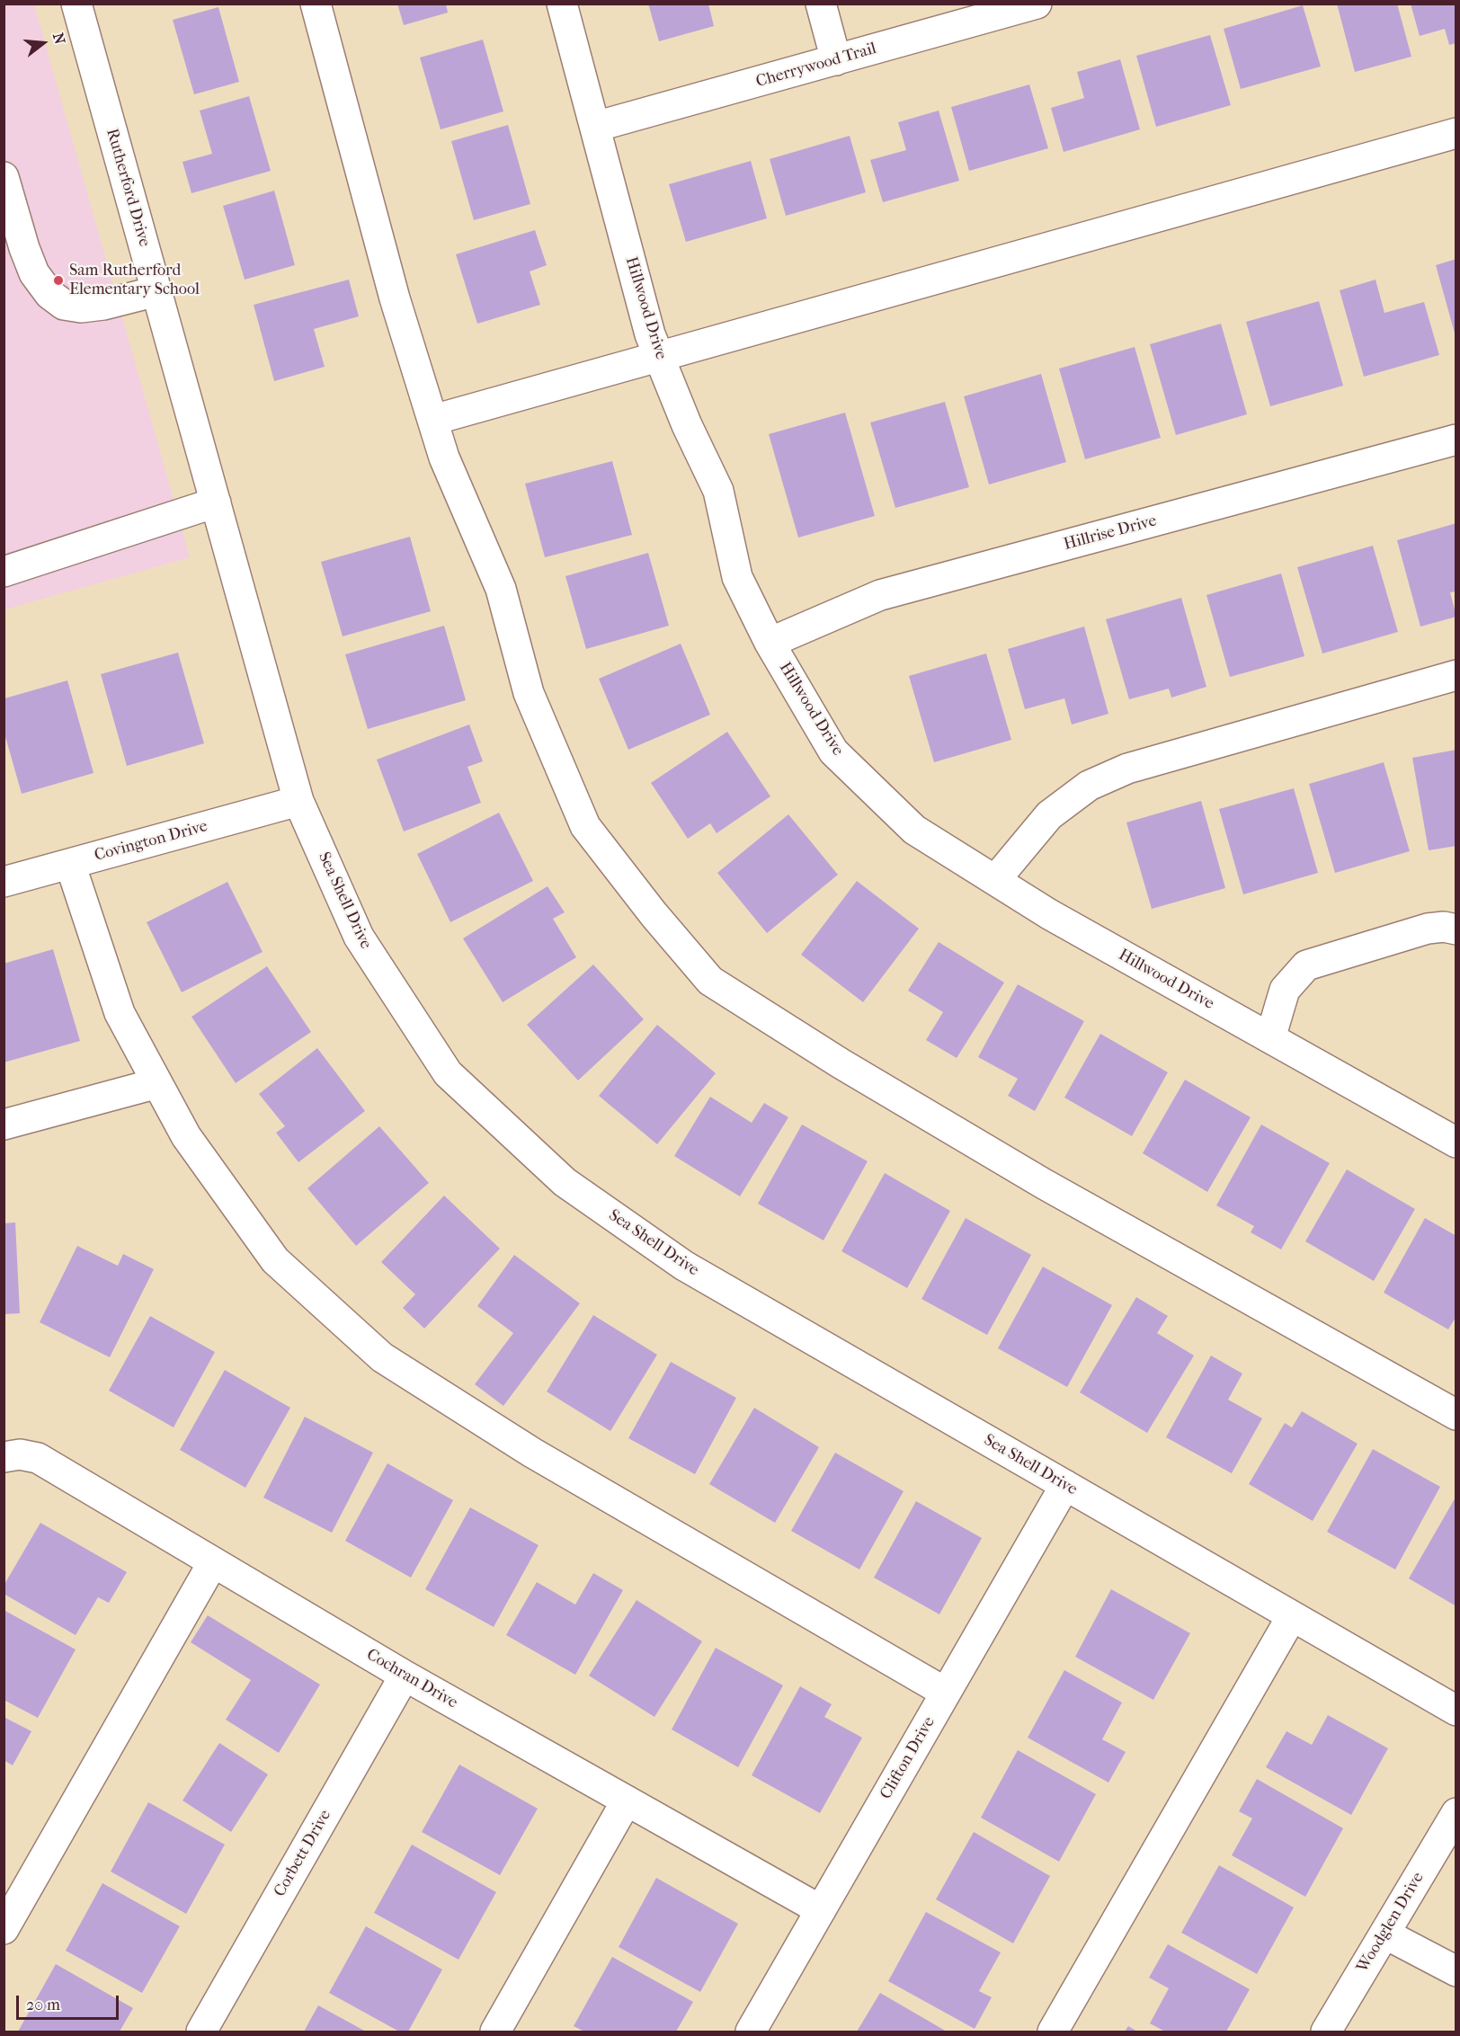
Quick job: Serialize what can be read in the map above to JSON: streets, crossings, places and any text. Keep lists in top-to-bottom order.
{
  "streets": {
    "street": [
      "Cherrywood Trail",
      "Rutherford Drive",
      "Hillwood Drive",
      "Hillrise Drive",
      "Covington Drive",
      "Sea Shell Drive",
      "Cochran Drive",
      "Clifton Drive",
      "Corbett Drive",
      "Woodglen Drive"
    ]
  },
  "crossings": [
    ["Cherrywood Trail", "Hillwood Drive"],
    ["Rutherford Drive", "Sea Shell Drive"],
    ["Hillwood Drive", "Hillrise Drive"],
    ["Covington Drive", "Sea Shell Drive"],
    ["Sea Shell Drive", "Clifton Drive"],
    ["Cochran Drive", "Clifton Drive"],
    ["Cochran Drive", "Corbett Drive"]
  ],
  "places": ["Sam Rutherford Elementary School"],
  "scale_bar": "20 m",
  "north": "right"
}
